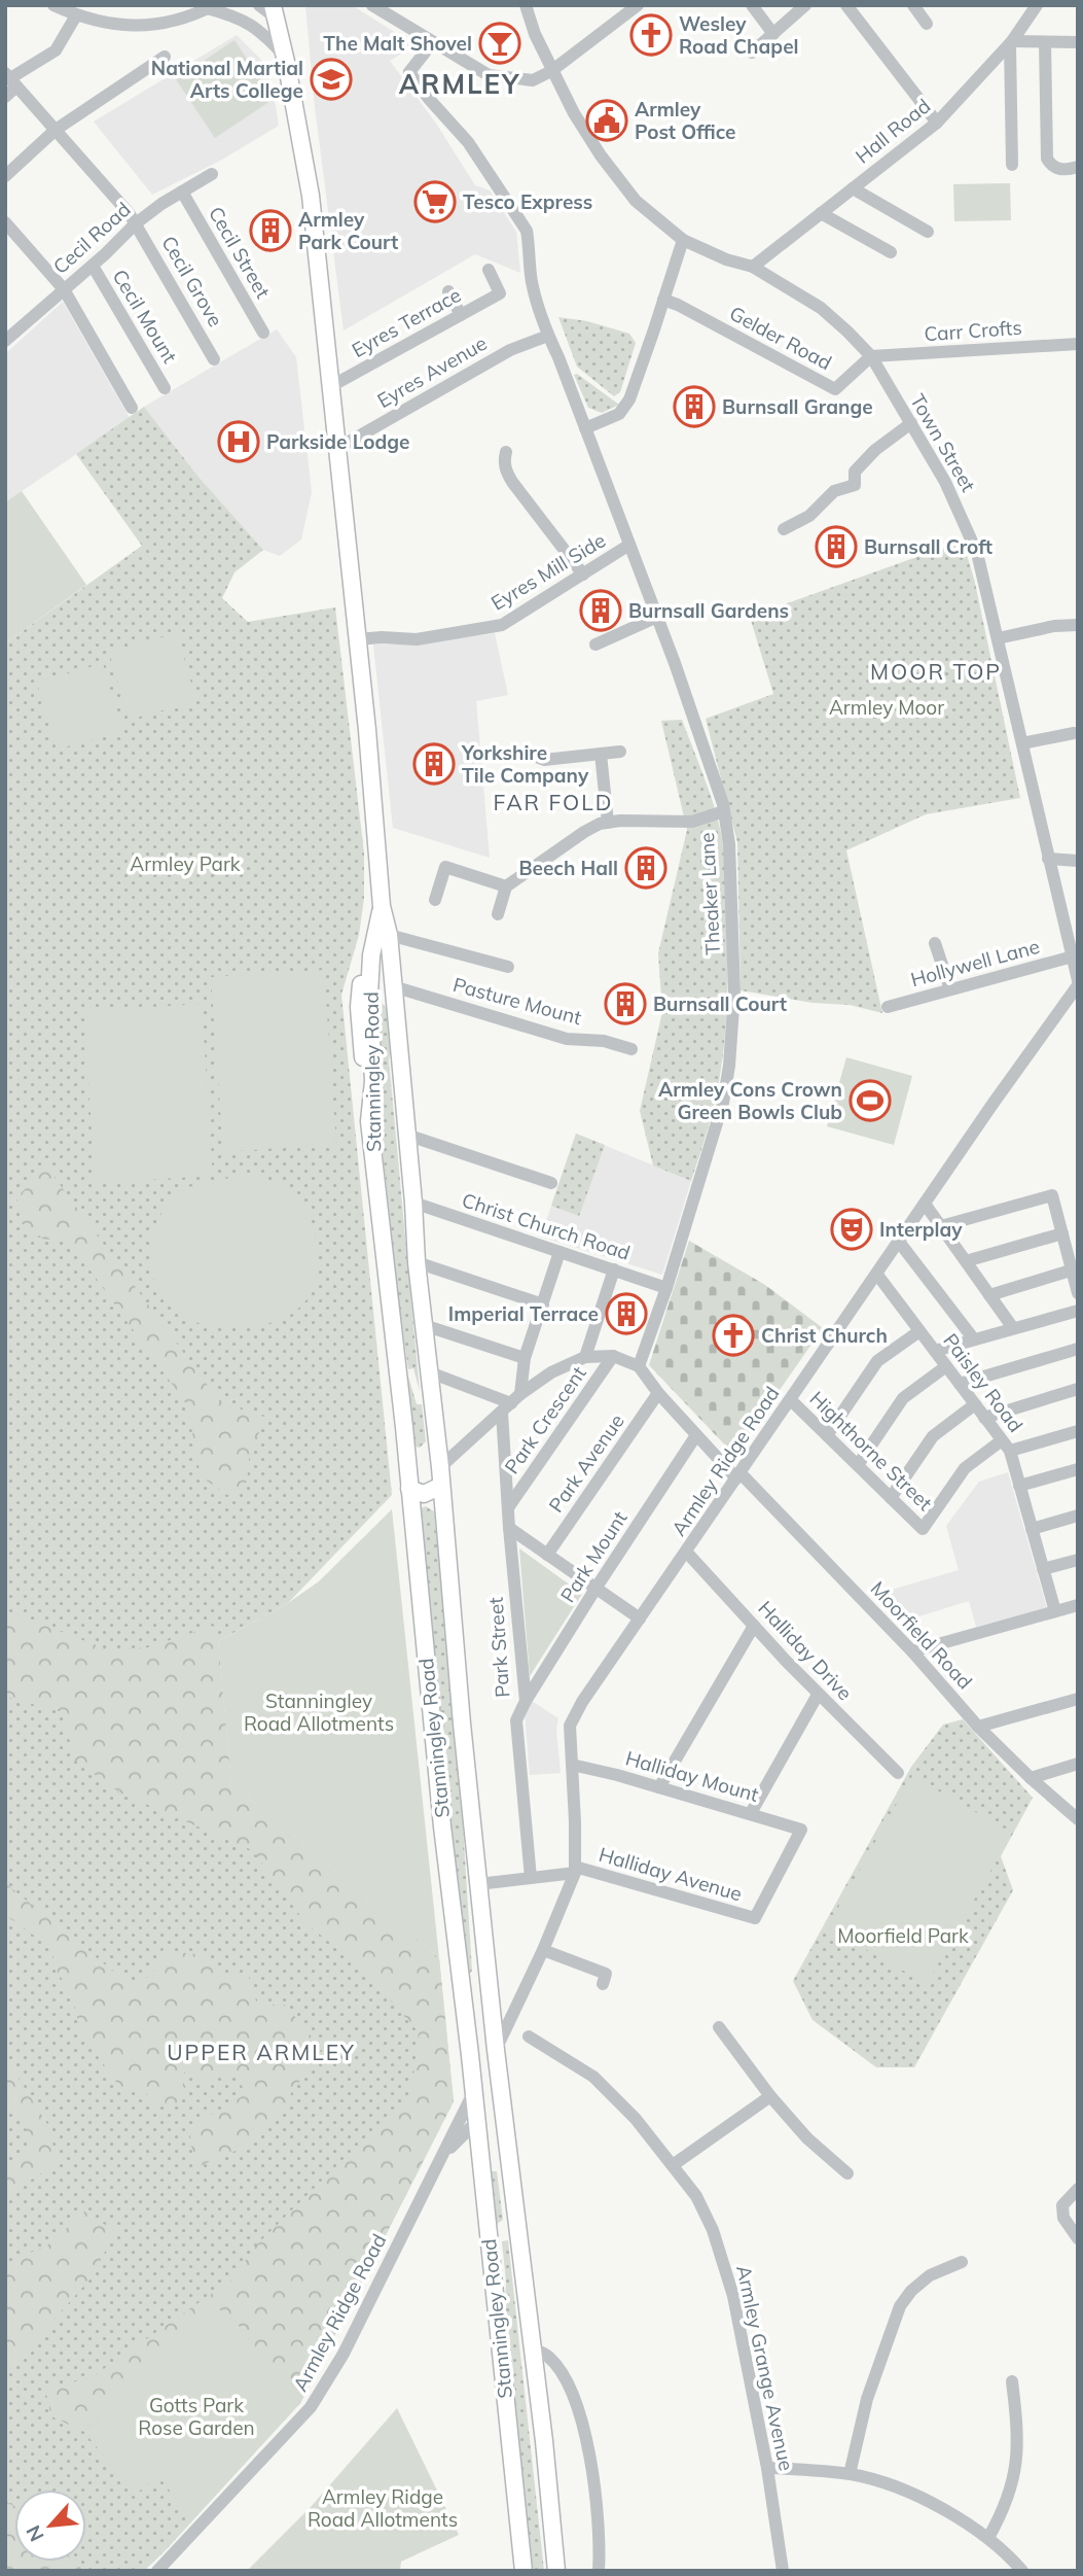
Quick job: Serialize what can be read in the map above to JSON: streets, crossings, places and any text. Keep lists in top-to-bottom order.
{
  "streets": {
    "main road": ["Stanningley Road"],
    "street": [
      "Hall Road",
      "Cecil Road",
      "Cecil Street",
      "Cecil Grove",
      "Cecil Mount",
      "Eyres Terrace",
      "Carr Crofts",
      "Gelder Road",
      "Eyres Avenue",
      "Town Street",
      "Eyres Mill Side",
      "Theaker Lane",
      "Hollywell Lane",
      "Pasture Mount",
      "Christ Church Road",
      "Paisley Road",
      "Park Crescent",
      "Highthorne Street",
      "Armley Ridge Road",
      "Park Avenue",
      "Park Mount",
      "Moorfield Road",
      "Park Street",
      "Halliday Drive",
      "Halliday Mount",
      "Halliday Avenue",
      "Armley Grange Avenue"
    ]
  },
  "crossings": [
    ["Hall Road", "Town Street"],
    ["Cecil Road", "Cecil Street"],
    ["Cecil Road", "Cecil Grove"],
    ["Cecil Road", "Cecil Mount"],
    ["Eyres Terrace", "Stanningley Road"],
    ["Carr Crofts", "Gelder Road"],
    ["Carr Crofts", "Town Street"],
    ["Gelder Road", "Town Street"],
    ["Eyres Avenue", "Theaker Lane"],
    ["Eyres Avenue", "Stanningley Road"],
    ["Town Street", "Hollywell Lane"],
    ["Town Street", "Armley Ridge Road"],
    ["Eyres Mill Side", "Theaker Lane"],
    ["Eyres Mill Side", "Stanningley Road"],
    ["Theaker Lane", "Christ Church Road"],
    ["Theaker Lane", "Moorfield Road"],
    ["Pasture Mount", "Stanningley Road"],
    ["Stanningley Road", "Christ Church Road"],
    ["Stanningley Road", "Armley Ridge Road"],
    ["Christ Church Road", "Park Street"],
    ["Paisley Road", "Highthorne Street"],
    ["Paisley Road", "Armley Ridge Road"],
    ["Park Crescent", "Park Street"],
    ["Highthorne Street", "Armley Ridge Road"],
    ["Armley Ridge Road", "Moorfield Road"],
    ["Armley Ridge Road", "Halliday Drive"],
    ["Armley Ridge Road", "Halliday Mount"],
    ["Armley Ridge Road", "Halliday Avenue"],
    ["Park Avenue", "Moorfield Road"],
    ["Park Mount", "Moorfield Road"],
    ["Park Mount", "Park Street"],
    ["Halliday Mount", "Halliday Avenue"]
  ],
  "districts": [
    "ARMLEY",
    "MOOR TOP",
    "FAR FOLD",
    "UPPER ARMLEY"
  ],
  "parks": [
    "Armley Moor",
    "Armley Park",
    "Stanningley Road Allotments",
    "Moorfield Park",
    "Gotts Park Rose Garden",
    "Armley Ridge Road Allotments"
  ],
  "places": {
    "church": ["Wesley Road Chapel", "Christ Church"],
    "bar": ["The Malt Shovel"],
    "school or university": ["National Martial Arts College"],
    "public building": ["Armley Post Office"],
    "supermarket": ["Tesco Express"],
    "building": [
      "Armley Park Court",
      "Burnsall Grange",
      "Burnsall Croft",
      "Burnsall Gardens",
      "Yorkshire Tile Company",
      "Beech Hall",
      "Burnsall Court",
      "Imperial Terrace"
    ],
    "hospital": ["Parkside Lodge"],
    "sports": ["Armley Cons Crown Green Bowls Club"],
    "theatre": ["Interplay"]
  },
  "north": "bottom left"
}
